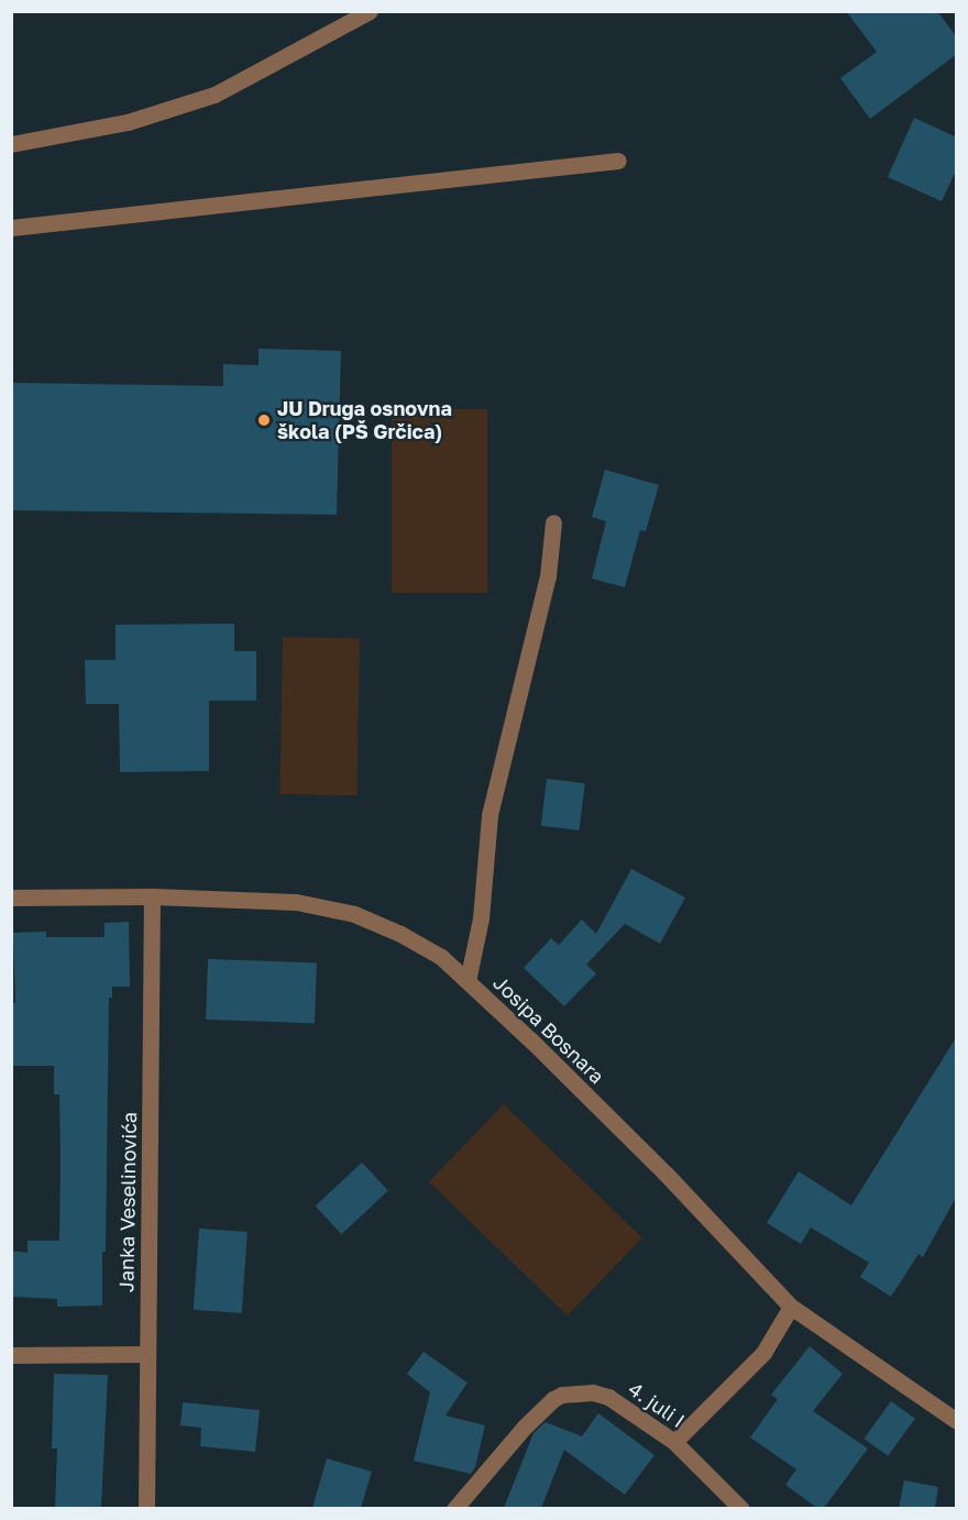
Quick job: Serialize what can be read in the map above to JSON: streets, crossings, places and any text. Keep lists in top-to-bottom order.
{
  "streets": {
    "street": ["Josipa Bosnara", "Janka Veselinovića", "4. juli I"]
  },
  "crossings": [
    ["Josipa Bosnara", "Janka Veselinovića"]
  ],
  "places": ["JU Druga osnovna škola (PŠ Grčica)"]
}
